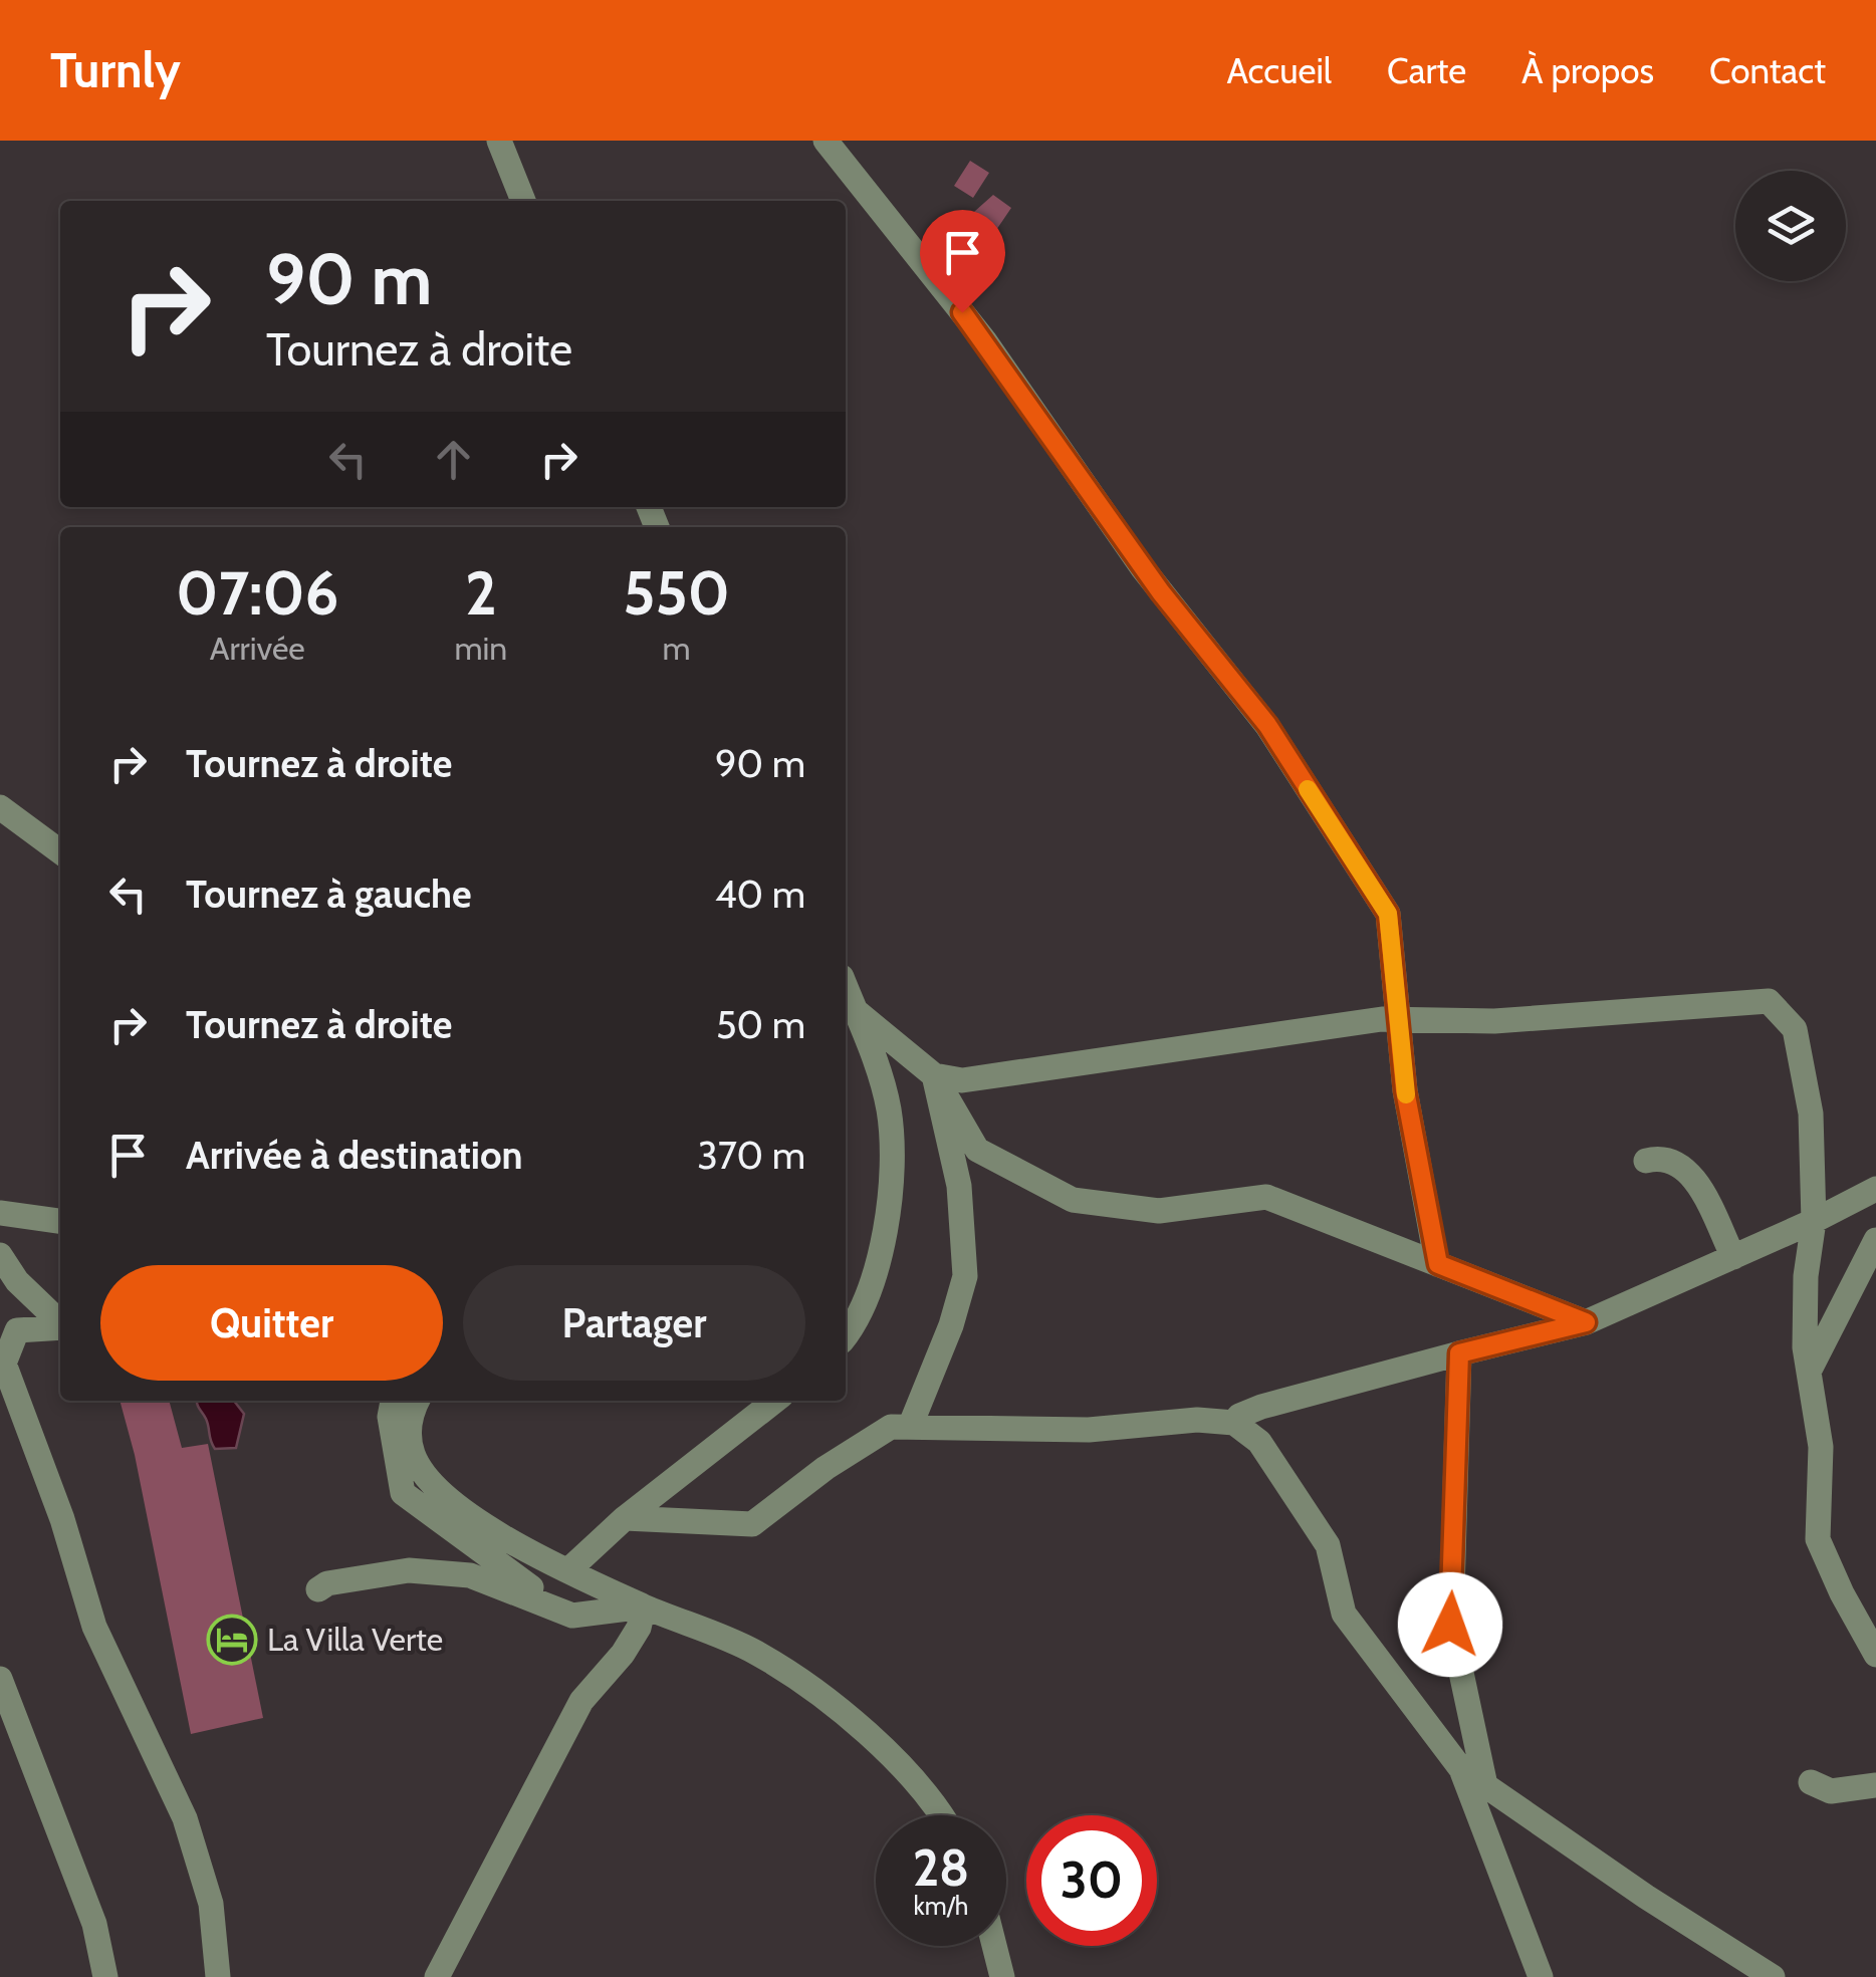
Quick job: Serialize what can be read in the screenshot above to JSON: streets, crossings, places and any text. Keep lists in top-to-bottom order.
{
  "places": {
    "hotel": ["La Villa Verte"]
  },
  "page": {
    "header": "Turnly",
    "nav": [
      "Accueil",
      "Carte",
      "À propos",
      "Contact"
    ],
    "turn": ["90 m", "Tournez à droite"],
    "eta": [
      "07:06",
      "Arrivée",
      "2",
      "min",
      "550",
      "m"
    ],
    "list": [
      {
        "name": "Tournez à droite",
        "value": "90 m"
      },
      {
        "name": "Tournez à gauche",
        "value": "40 m"
      },
      {
        "name": "Tournez à droite",
        "value": "50 m"
      },
      {
        "name": "Arrivée à destination",
        "value": "370 m"
      }
    ],
    "buttons": ["Quitter", "Partager"],
    "speed": "28 km/h",
    "limit": "30"
  }
}
